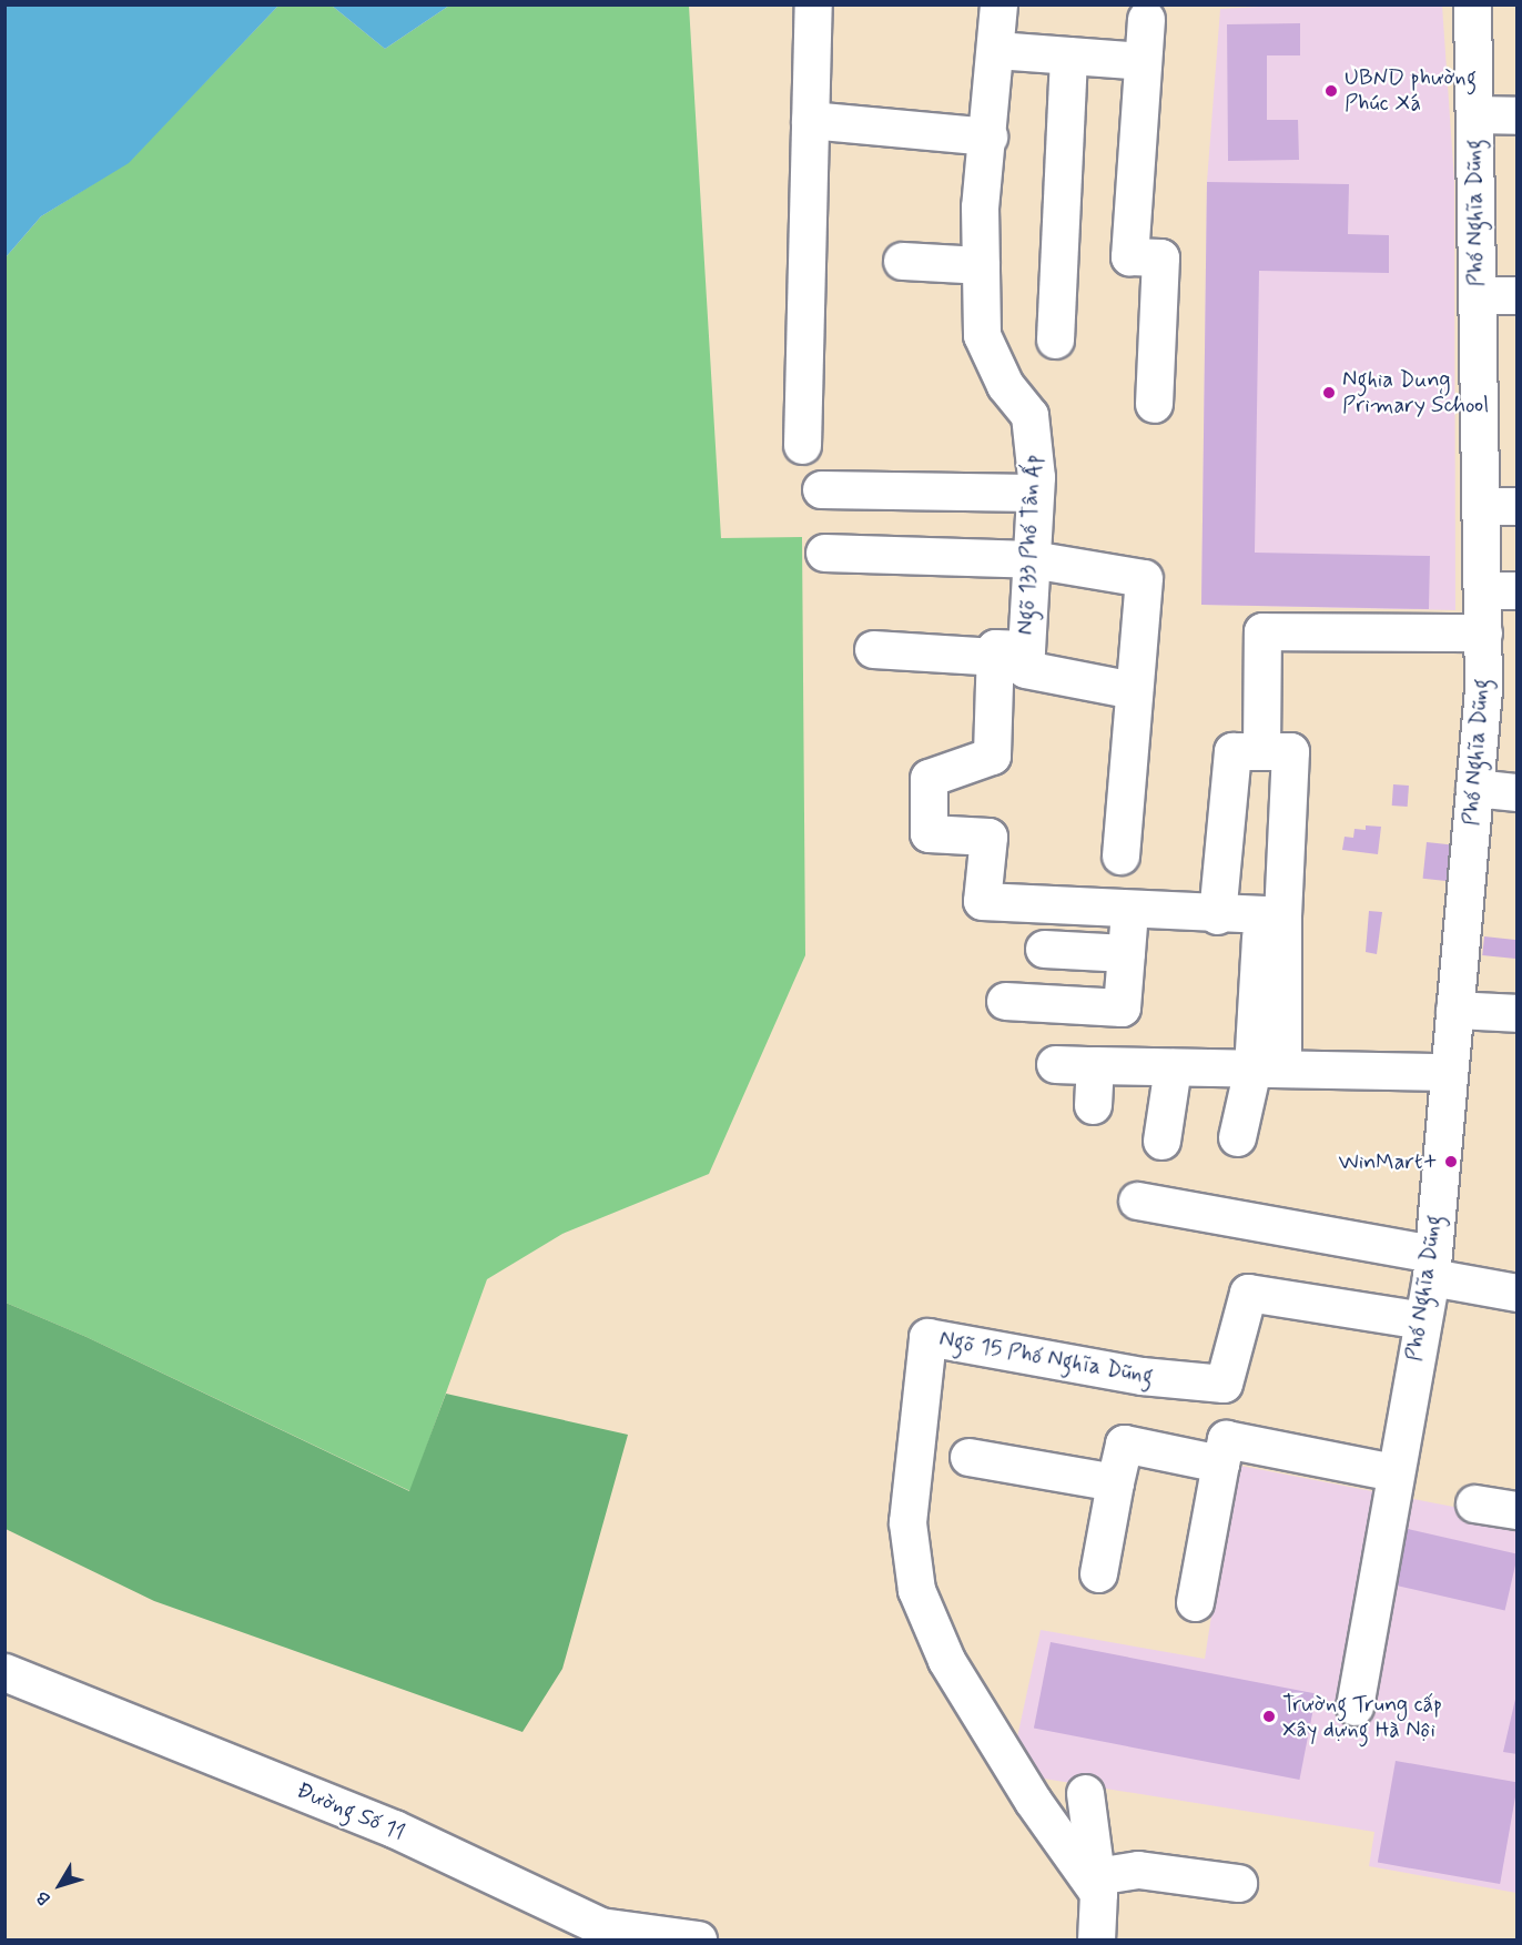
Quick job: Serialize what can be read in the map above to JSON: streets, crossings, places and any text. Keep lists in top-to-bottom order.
{
  "streets": {
    "street": [
      "Phố Nghĩa Dũng",
      "Ngõ 133 Phố Tân Ấp",
      "Ngõ 15 Phố Nghĩa Dũng",
      "Đường Số 11"
    ]
  },
  "crossings": [
    ["Phố Nghĩa Dũng", "Ngõ 15 Phố Nghĩa Dũng"]
  ],
  "places": [
    "UBND phường Phúc Xá",
    "Nghia Dung Primary School",
    "WinMart+",
    "Trường Trung cấp Xây dựng Hà Nội"
  ],
  "north": "bottom left"
}
